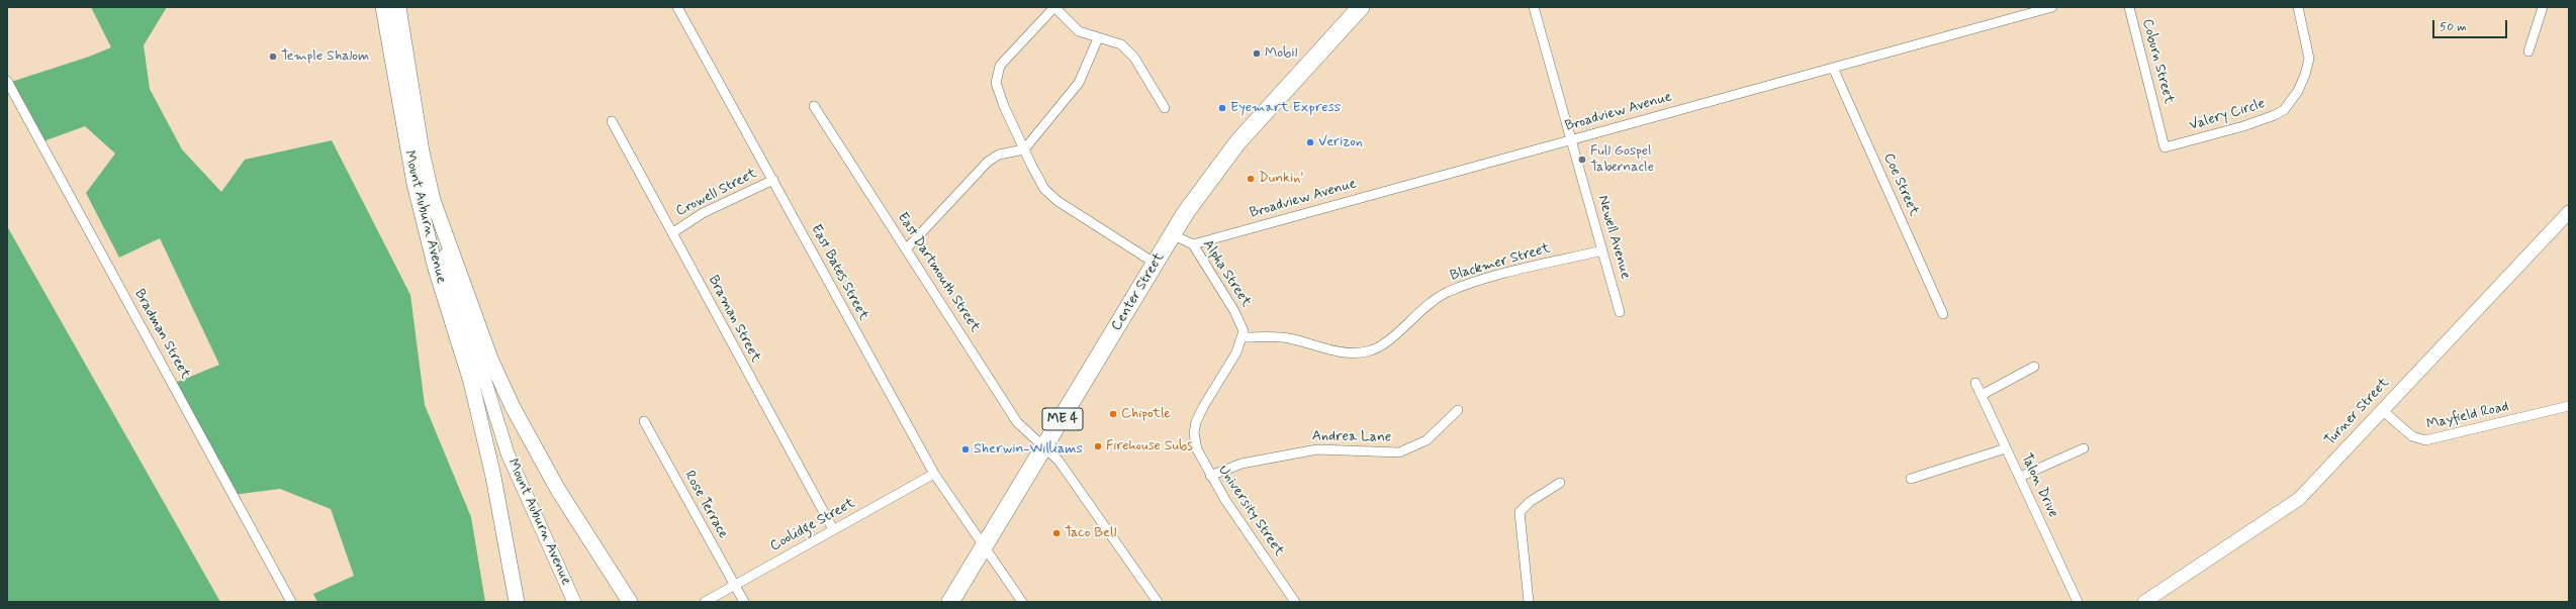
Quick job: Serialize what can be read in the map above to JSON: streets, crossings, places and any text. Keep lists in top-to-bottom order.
{
  "streets": {
    "highway": ["Center Street", "ME 4"],
    "main road": ["Mount Auburn Avenue", "Turner Street"],
    "street": [
      "Coburn Street",
      "Broadview Avenue",
      "Valery Circle",
      "Coe Street",
      "Crowell Street",
      "Newell Avenue",
      "Blackmer Street",
      "East Bates Street",
      "East Dartmouth Street",
      "Alpha Street",
      "Braman Street",
      "Bradman Street",
      "Mayfield Road",
      "Andrea Lane",
      "Talon Drive",
      "Rose Terrace",
      "University Street",
      "Coolidge Street"
    ]
  },
  "crossings": [
    ["Coburn Street", "Valery Circle"],
    ["Broadview Avenue", "Coe Street"],
    ["Broadview Avenue", "Newell Avenue"],
    ["Broadview Avenue", "Alpha Street"],
    ["Crowell Street", "East Bates Street"],
    ["Crowell Street", "Braman Street"],
    ["Newell Avenue", "Blackmer Street"],
    ["Blackmer Street", "Alpha Street"],
    ["Blackmer Street", "University Street"],
    ["East Bates Street", "Center Street"],
    ["East Bates Street", "Coolidge Street"],
    ["East Dartmouth Street", "Center Street"],
    ["Alpha Street", "Center Street"],
    ["Alpha Street", "University Street"],
    ["Braman Street", "Coolidge Street"],
    ["Turner Street", "Mayfield Road"],
    ["Andrea Lane", "University Street"],
    ["Rose Terrace", "Coolidge Street"]
  ],
  "places": [
    "Mobil",
    "Temple Shalom",
    "Eyemart Express",
    "Verizon",
    "Full Gospel Tabernacle",
    "Dunkin'",
    "Chipotle",
    "Firehouse Subs",
    "Sherwin-Williams",
    "Taco Bell"
  ],
  "scale_bar": "50 m"
}
